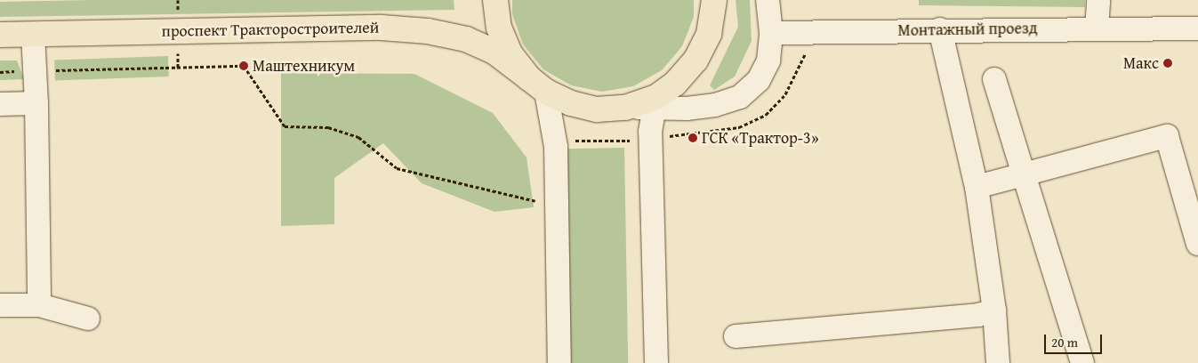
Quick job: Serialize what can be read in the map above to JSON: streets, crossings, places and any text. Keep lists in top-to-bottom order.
{
  "streets": {
    "main road": ["проспект Тракторостроителей"],
    "street": ["Монтажный проезд"]
  },
  "places": ["Макс", "Маштехникум", "ГСК «Трактор-3»"],
  "scale_bar": "20 m"
}
